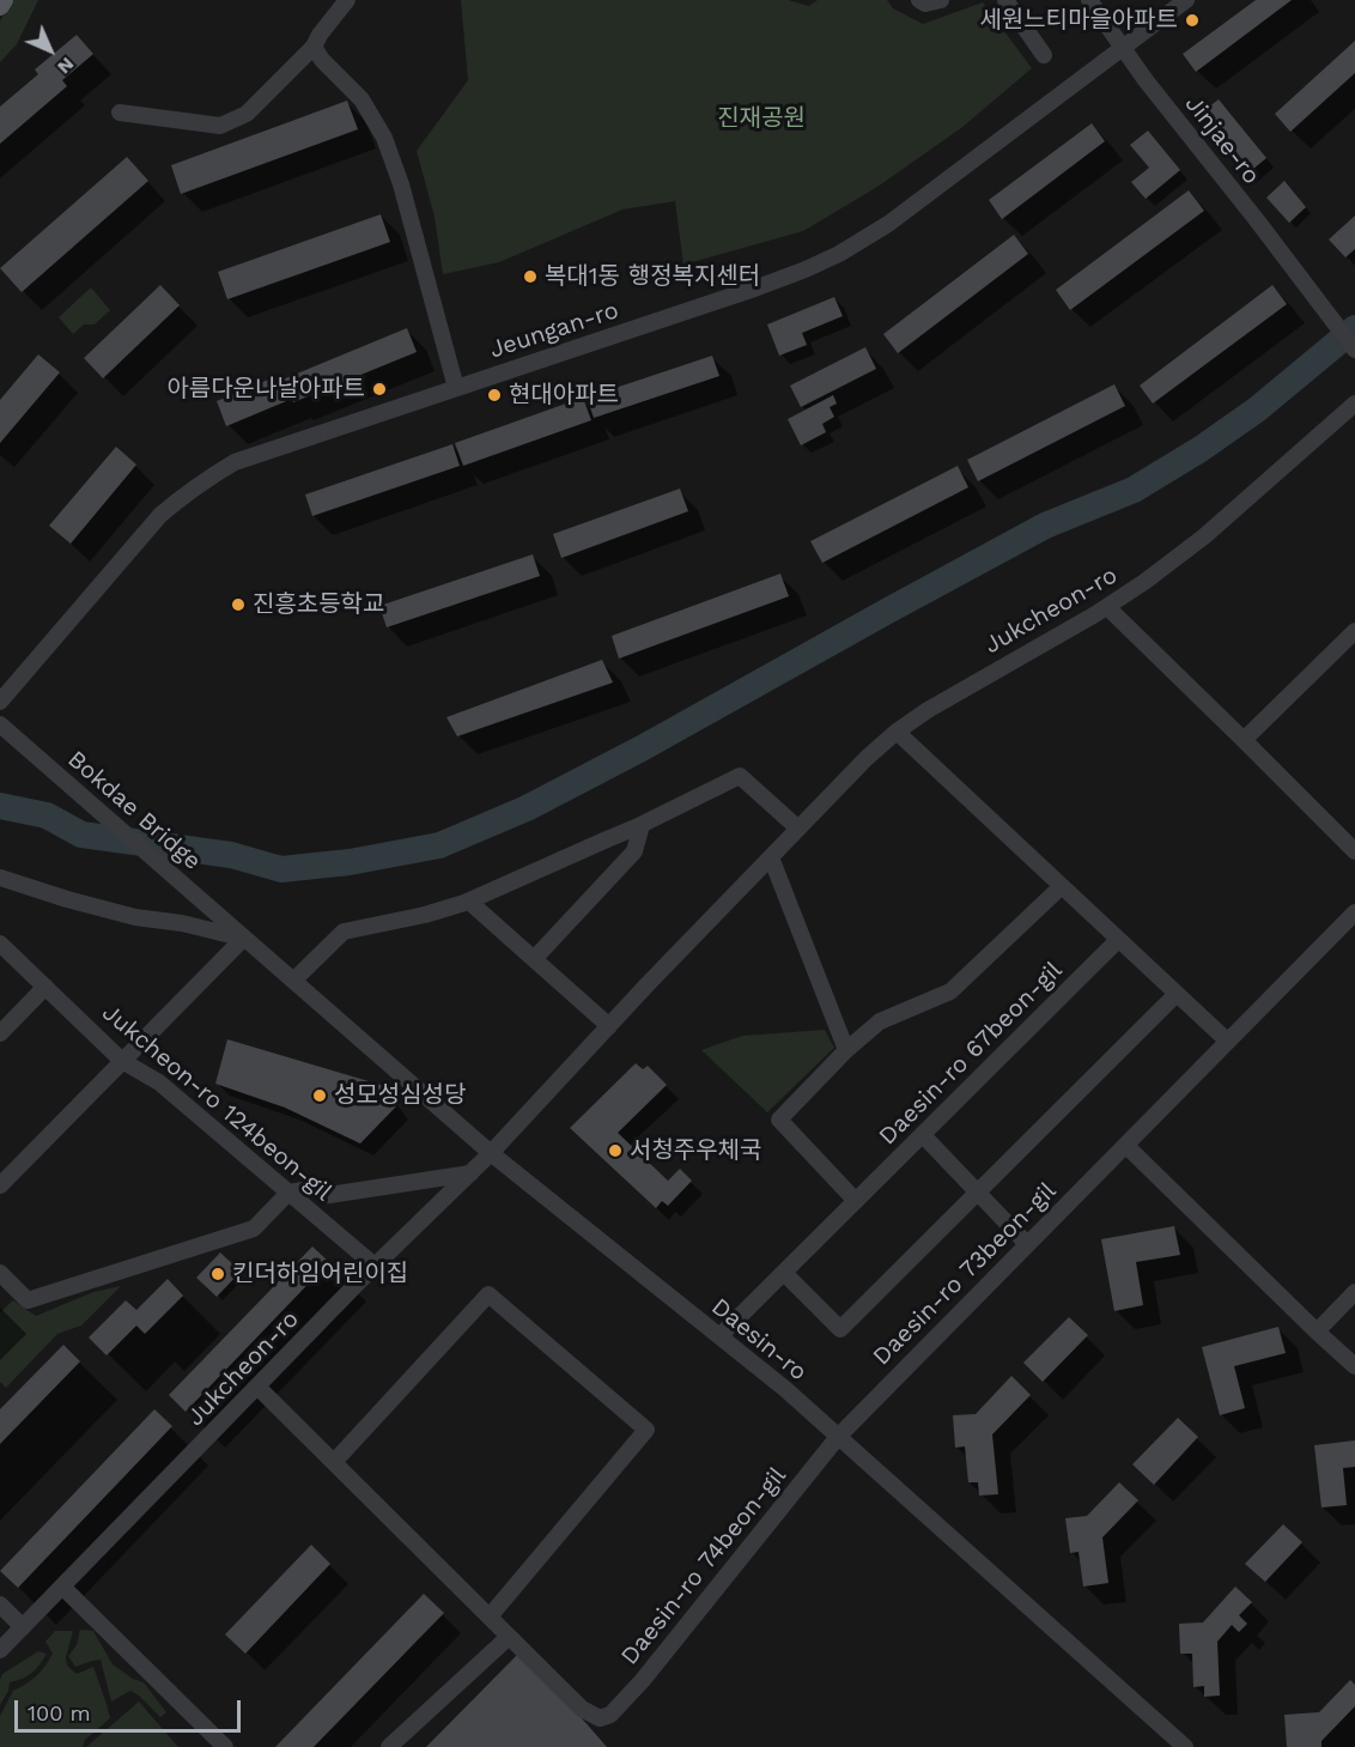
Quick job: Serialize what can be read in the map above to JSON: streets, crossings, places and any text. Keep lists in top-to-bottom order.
{
  "streets": {
    "street": [
      "Jinjae-ro",
      "Jeungan-ro",
      "Jukcheon-ro",
      "Bokdae Bridge",
      "Daesin-ro 67beon-gil",
      "Jukcheon-ro 124beon-gil",
      "Daesin-ro 73beon-gil",
      "Daesin-ro",
      "Daesin-ro 74beon-gil"
    ]
  },
  "crossings": [
    ["Jinjae-ro", "Jeungan-ro"],
    ["Jukcheon-ro", "Jukcheon-ro 124beon-gil"],
    ["Jukcheon-ro", "Daesin-ro"],
    ["Bokdae Bridge", "Daesin-ro"],
    ["Daesin-ro 67beon-gil", "Daesin-ro"],
    ["Daesin-ro 73beon-gil", "Daesin-ro"],
    ["Daesin-ro 73beon-gil", "Daesin-ro 74beon-gil"],
    ["Daesin-ro", "Daesin-ro 74beon-gil"]
  ],
  "parks": ["진재공원"],
  "places": [
    "세원느티마을아파트",
    "복대1동 행정복지센터",
    "아름다운나날아파트",
    "현대아파트",
    "진흥초등학교",
    "성모성심성당",
    "서청주우체국",
    "킨더하임어린이집"
  ],
  "scale_bar": "100 m",
  "north": "bottom right"
}
